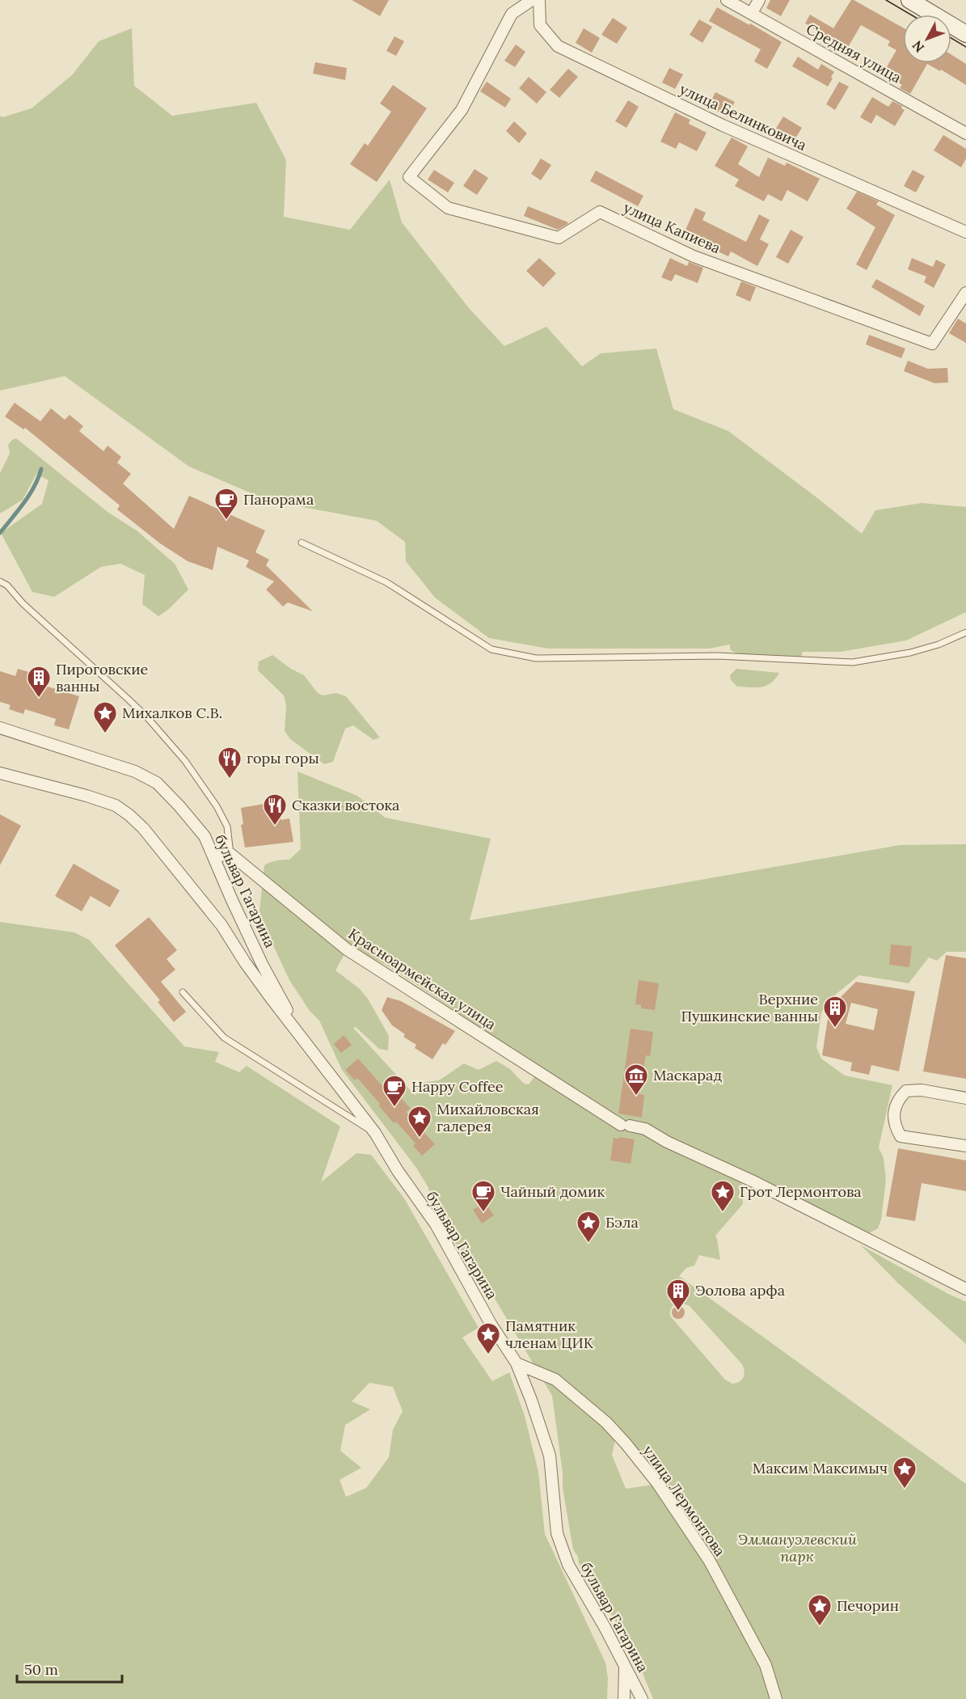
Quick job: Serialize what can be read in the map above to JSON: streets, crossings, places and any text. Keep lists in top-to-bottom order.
{
  "streets": {
    "street": [
      "Средняя улица",
      "улица Белинковича",
      "улица Капиева",
      "бульвар Гагарина",
      "Красноармейская улица",
      "улица Лермонтова"
    ]
  },
  "crossings": [
    ["бульвар Гагарина", "улица Лермонтова"]
  ],
  "parks": ["Эммануэлевский парк"],
  "places": {
    "cafe": ["Панорама", "Happy Coffee", "Чайный домик"],
    "building": ["Пироговские ванны", "Верхние Пушкинские ванны", "Эолова арфа"],
    "place": [
      "Михалков С.В.",
      "Михайловская галерея",
      "Грот Лермонтова",
      "Бэла",
      "Памятник членам ЦИК",
      "Максим Максимыч",
      "Печорин"
    ],
    "restaurant": ["горы горы", "Сказки востока"],
    "museum": ["Маскарад"]
  },
  "scale_bar": "50 m",
  "north": "bottom left"
}
